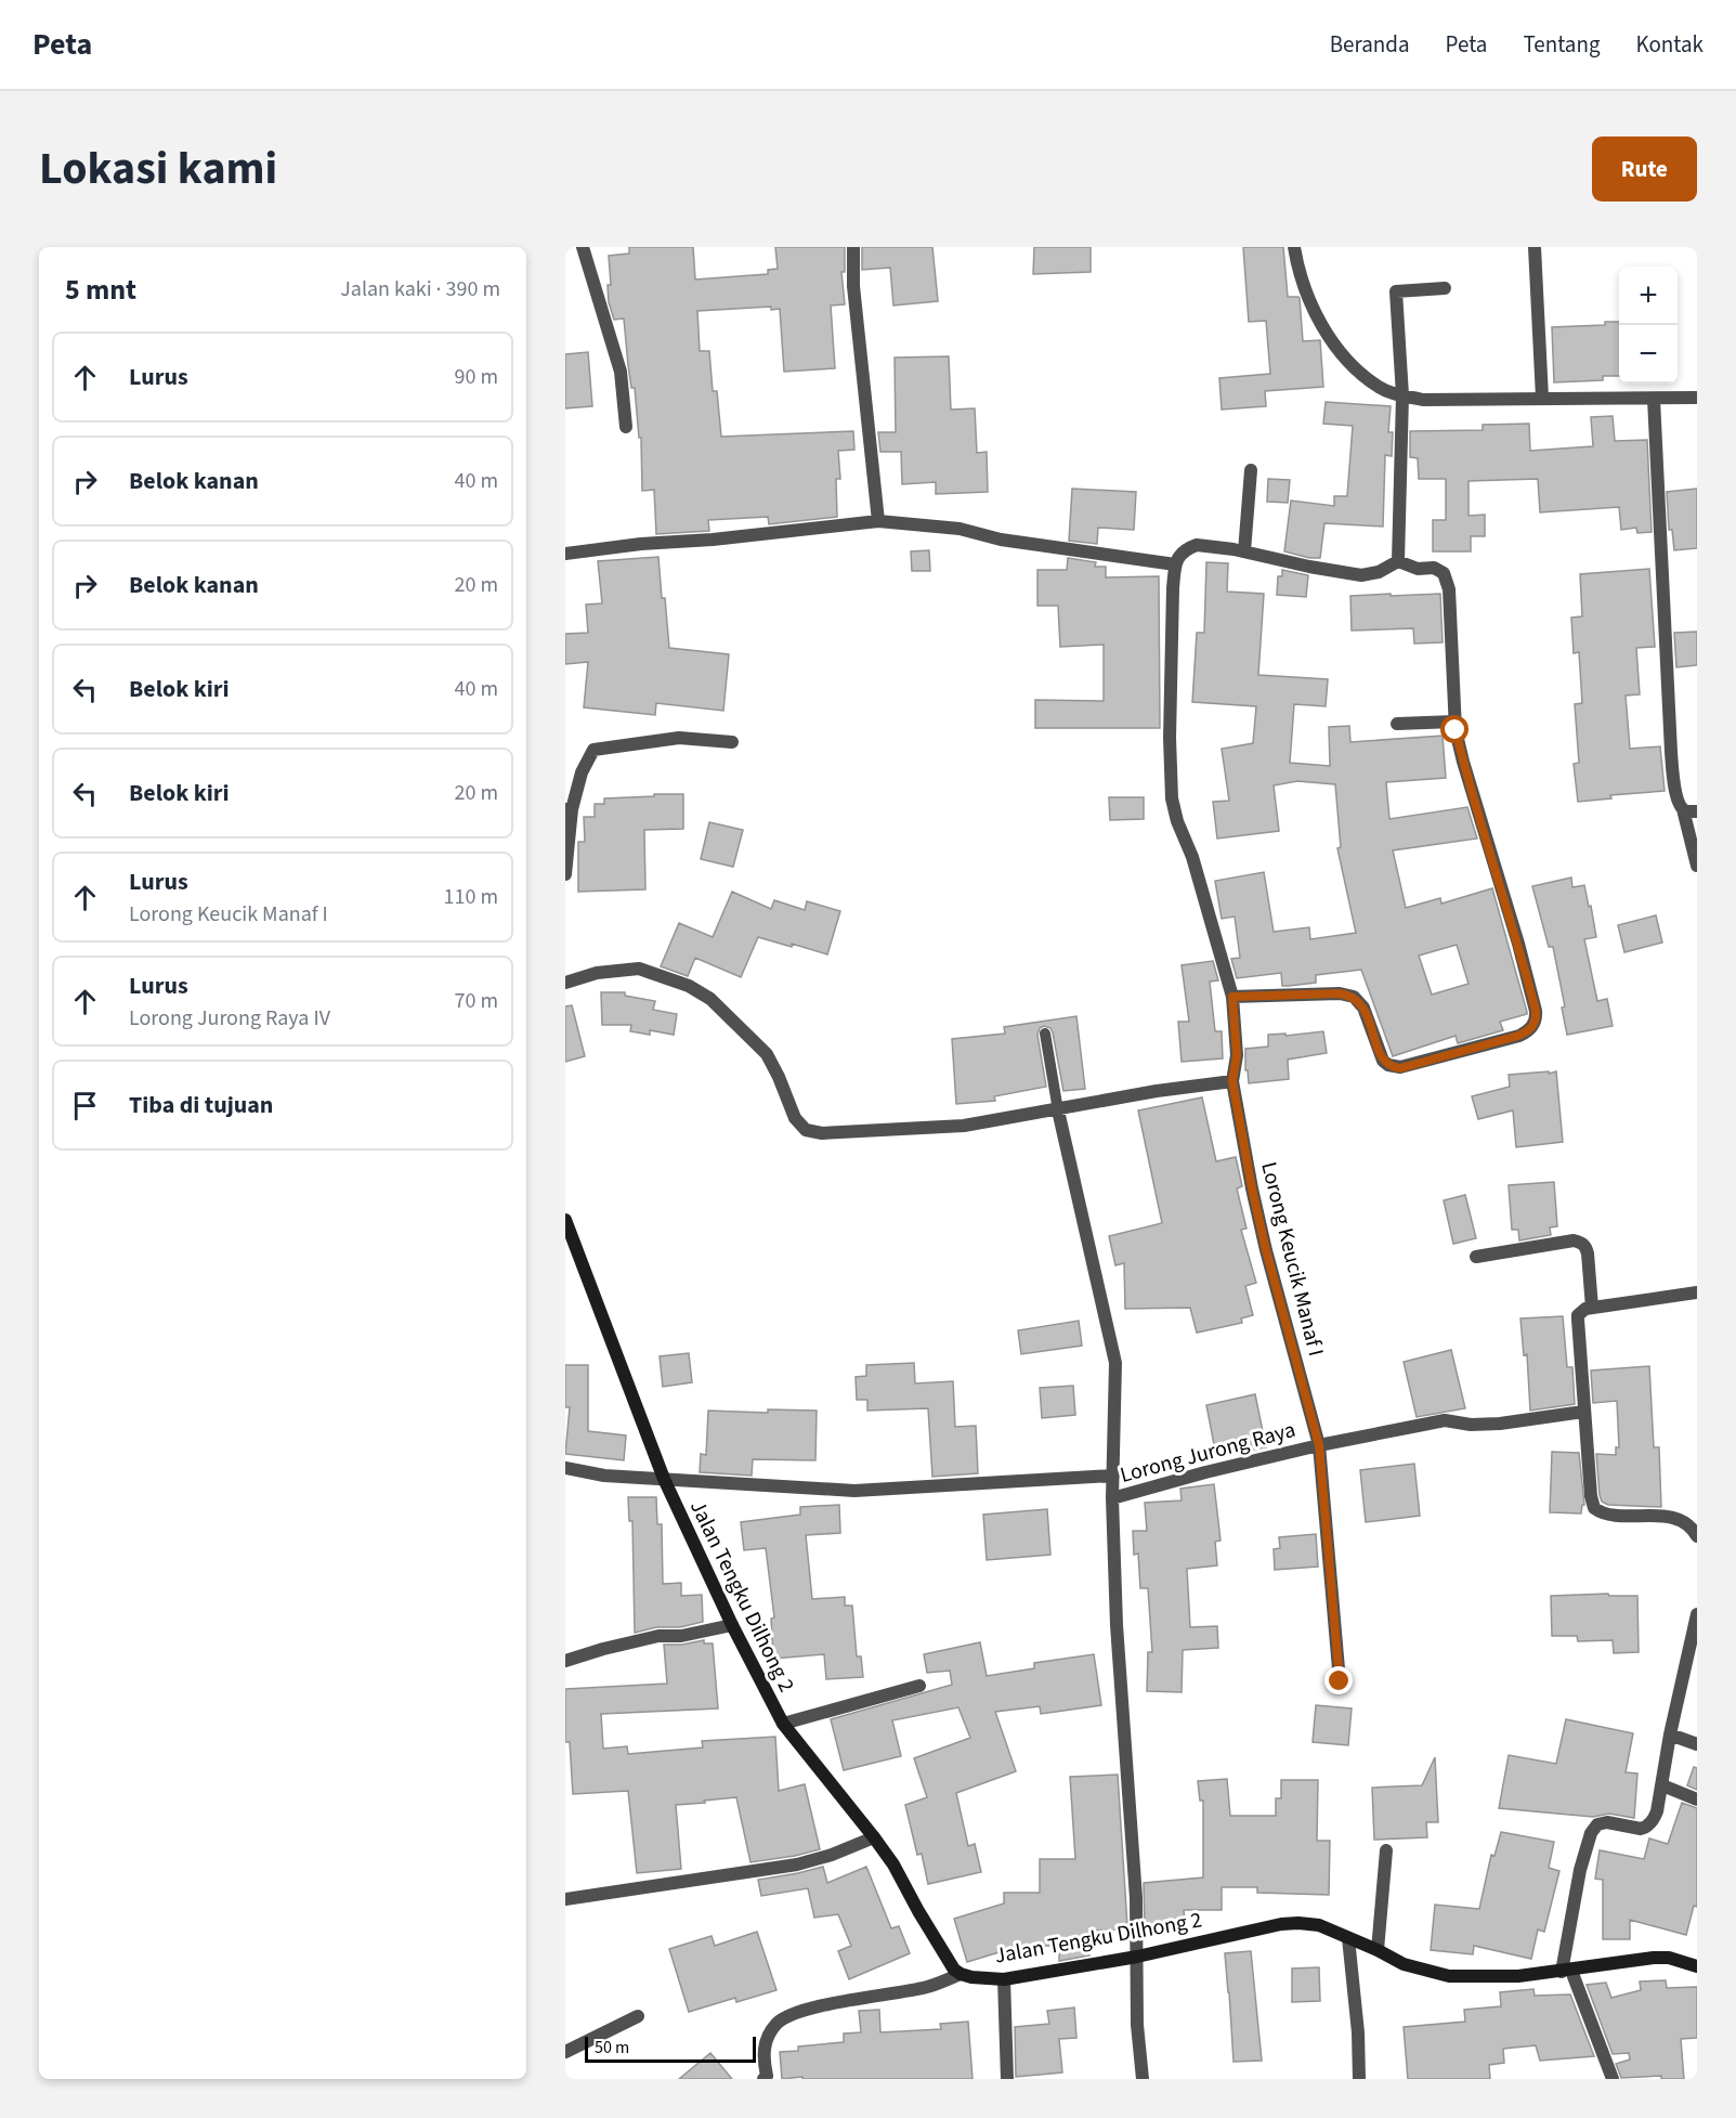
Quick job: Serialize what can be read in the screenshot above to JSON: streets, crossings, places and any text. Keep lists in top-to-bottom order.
{
  "streets": {
    "street": ["Lorong Keucik Manaf I", "Lorong Jurong Raya", "Jalan Tengku Dilhong 2"]
  },
  "crossings": [
    ["Lorong Keucik Manaf I", "Lorong Jurong Raya"]
  ],
  "scale_bar": "50 m",
  "page": {
    "header": "Peta",
    "nav": [
      "Beranda",
      "Peta",
      "Tentang",
      "Kontak"
    ],
    "title": "Lokasi kami",
    "buttons": "Rute",
    "heading": ["5 mnt", "Jalan kaki · 390 m"],
    "map_buttons": ["+", "−"],
    "list": [
      ["Lurus", "90 m"],
      ["Belok kanan", "40 m"],
      ["Belok kanan", "20 m"],
      ["Belok kiri", "40 m"],
      ["Belok kiri", "20 m"],
      ["Lurus", "Lorong Keucik Manaf I", "110 m"],
      ["Lurus", "Lorong Jurong Raya IV", "70 m"],
      "Tiba di tujuan"
    ],
    "scale": "50 m"
  }
}
